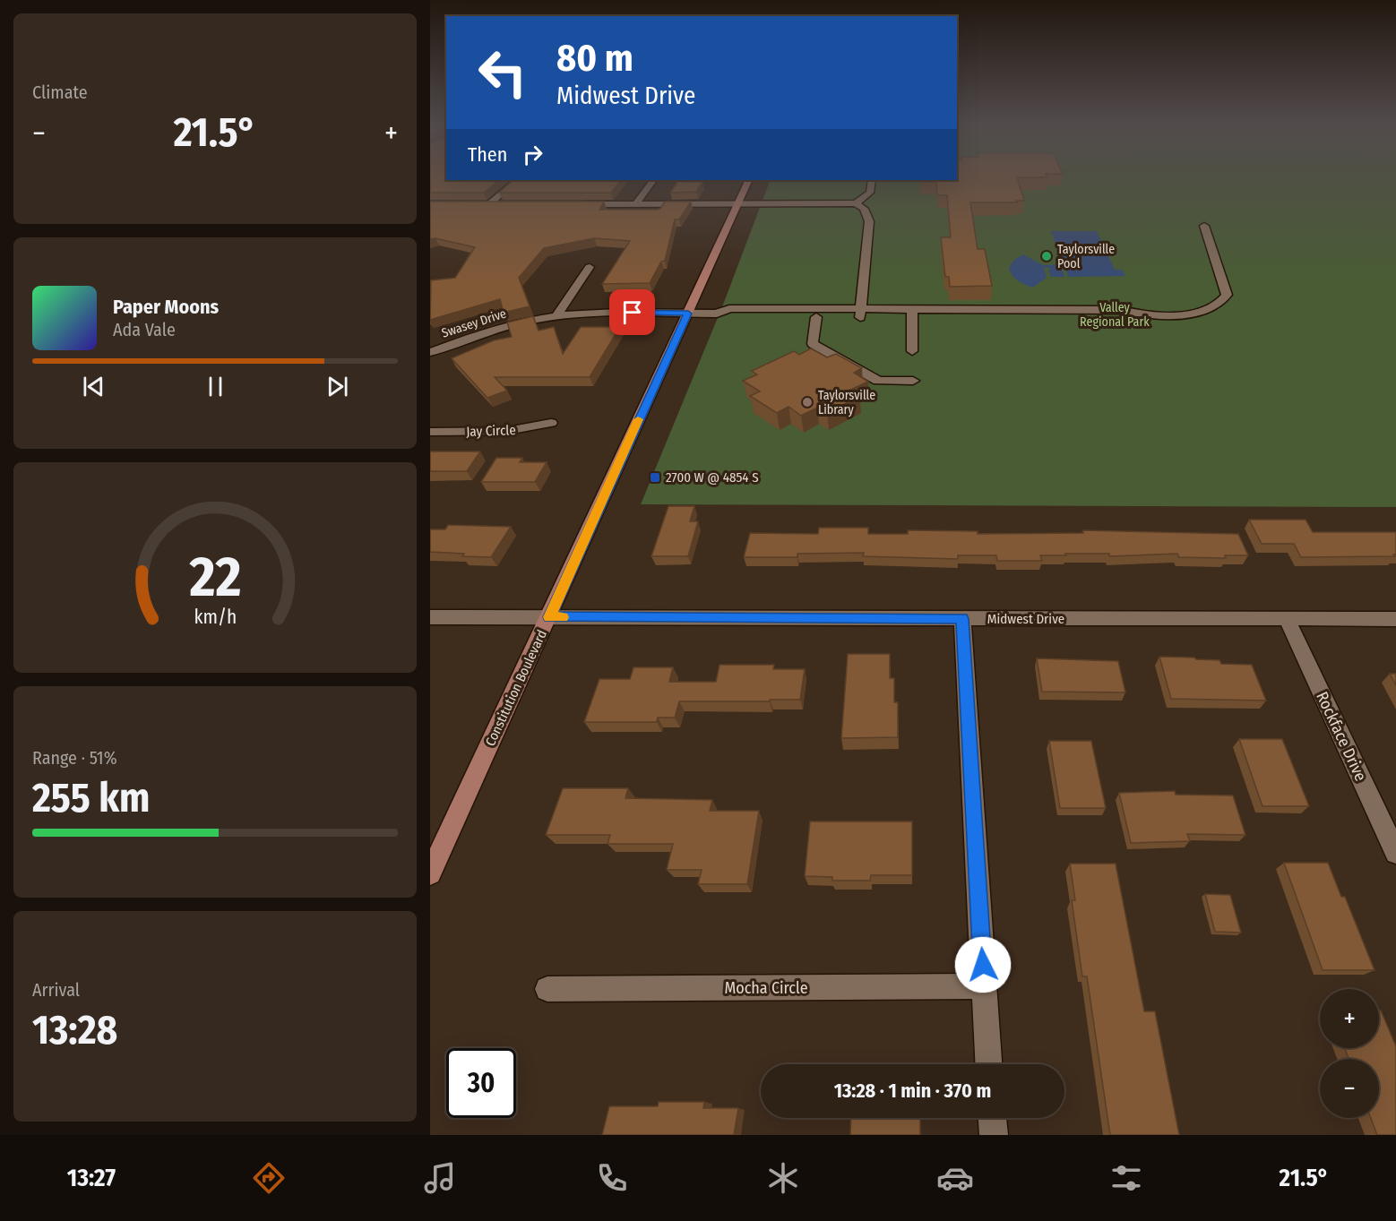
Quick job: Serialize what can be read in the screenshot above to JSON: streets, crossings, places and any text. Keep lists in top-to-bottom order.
{
  "streets": {
    "main road": ["Constitution Boulevard"],
    "street": [
      "Swasey Drive",
      "Jay Circle",
      "Midwest Drive",
      "Rockface Drive",
      "Mocha Circle"
    ]
  },
  "crossings": [
    ["Swasey Drive", "Constitution Boulevard"],
    ["Midwest Drive", "Constitution Boulevard"],
    ["Midwest Drive", "Rockface Drive"]
  ],
  "parks": ["Valley Regional Park"],
  "places": {
    "other": ["Taylorsville Pool", "Taylorsville Library"],
    "transit": ["2700 W @ 4854 S"]
  },
  "page": {
    "tile": [
      "Climate",
      ["Range · 51%", "255 km"],
      ["Arrival", "13:28"]
    ],
    "turn": ["80 m", "Midwest Drive"],
    "heat": ["−", "21.5°", "+"],
    "then": "Then",
    "song": ["Paper Moons", "Ada Vale"],
    "map_buttons": ["+", "−"],
    "limit": "30",
    "trip": "13:28 · 1 min · 370 m",
    "tabs": ["13:27", "21.5°"],
    "gauge": ["22", "km/h"]
  }
}
